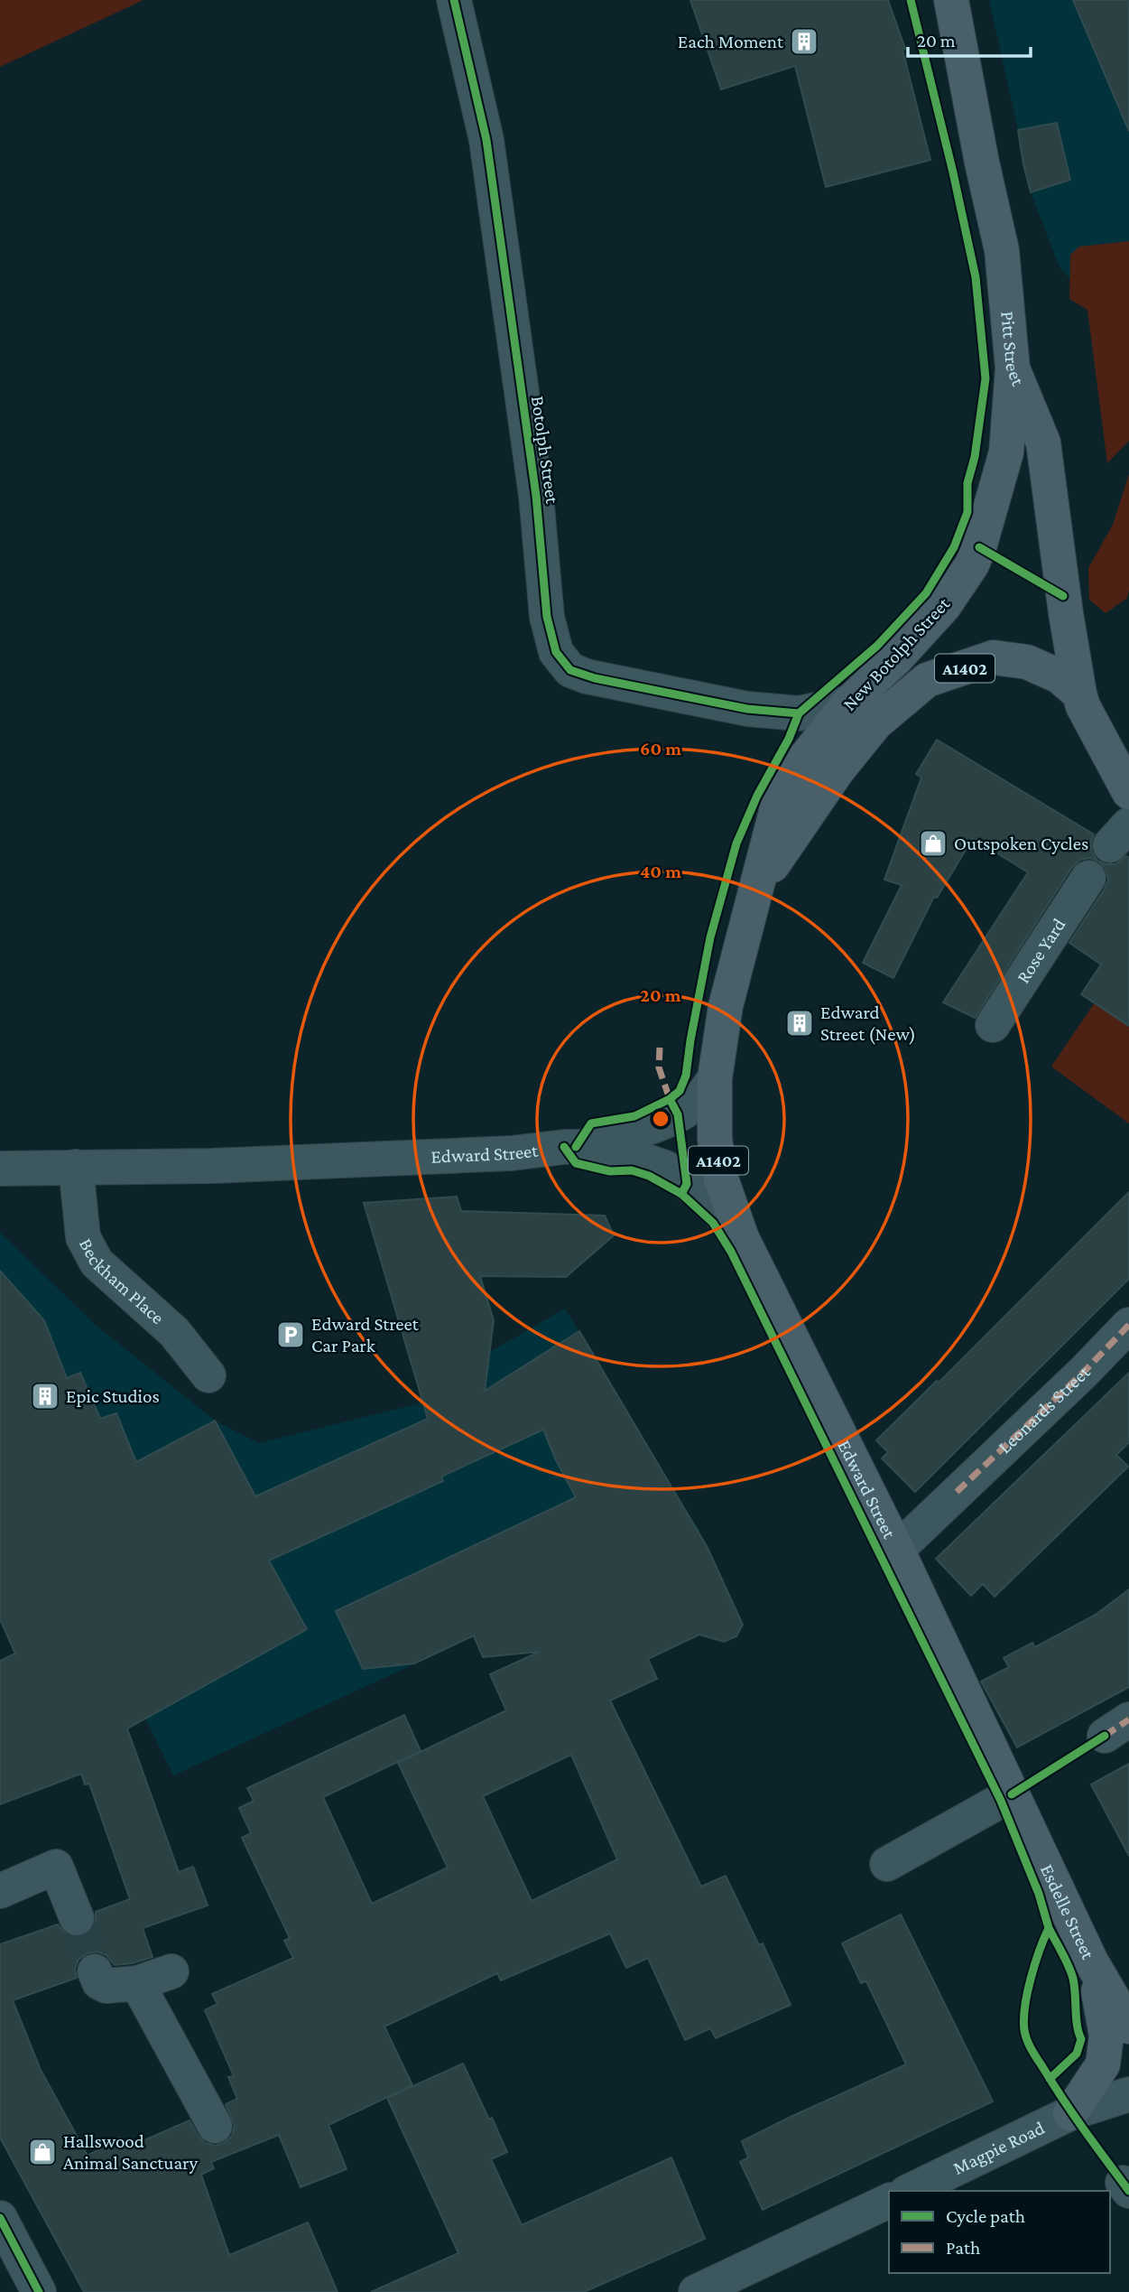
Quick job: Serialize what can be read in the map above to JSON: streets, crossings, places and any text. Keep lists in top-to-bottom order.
{
  "streets": {
    "main road": [
      "Pitt Street",
      "New Botolph Street",
      "A1402",
      "Edward Street",
      "Esdelle Street"
    ],
    "street": [
      "Botolph Street",
      "Rose Yard",
      "Beckham Place",
      "Leonards Street",
      "Magpie Road"
    ]
  },
  "crossings": [
    ["Pitt Street", "New Botolph Street"],
    ["Pitt Street", "A1402"],
    ["Botolph Street", "New Botolph Street"],
    ["New Botolph Street", "A1402"],
    ["New Botolph Street", "Edward Street"],
    ["A1402", "Esdelle Street"],
    ["A1402", "Magpie Road"],
    ["Edward Street", "Beckham Place"],
    ["Edward Street", "Leonards Street"],
    ["Edward Street", "Esdelle Street"]
  ],
  "places": {
    "building": ["Each Moment", "Edward Street (New)", "Epic Studios"],
    "shop": ["Outspoken Cycles", "Hallswood Animal Sanctuary"],
    "parking": ["Edward Street Car Park"]
  },
  "legend": ["Cycle path", "Path"],
  "scale_bar": "20 m",
  "rings": ["60 m", "40 m", "20 m"]
}
